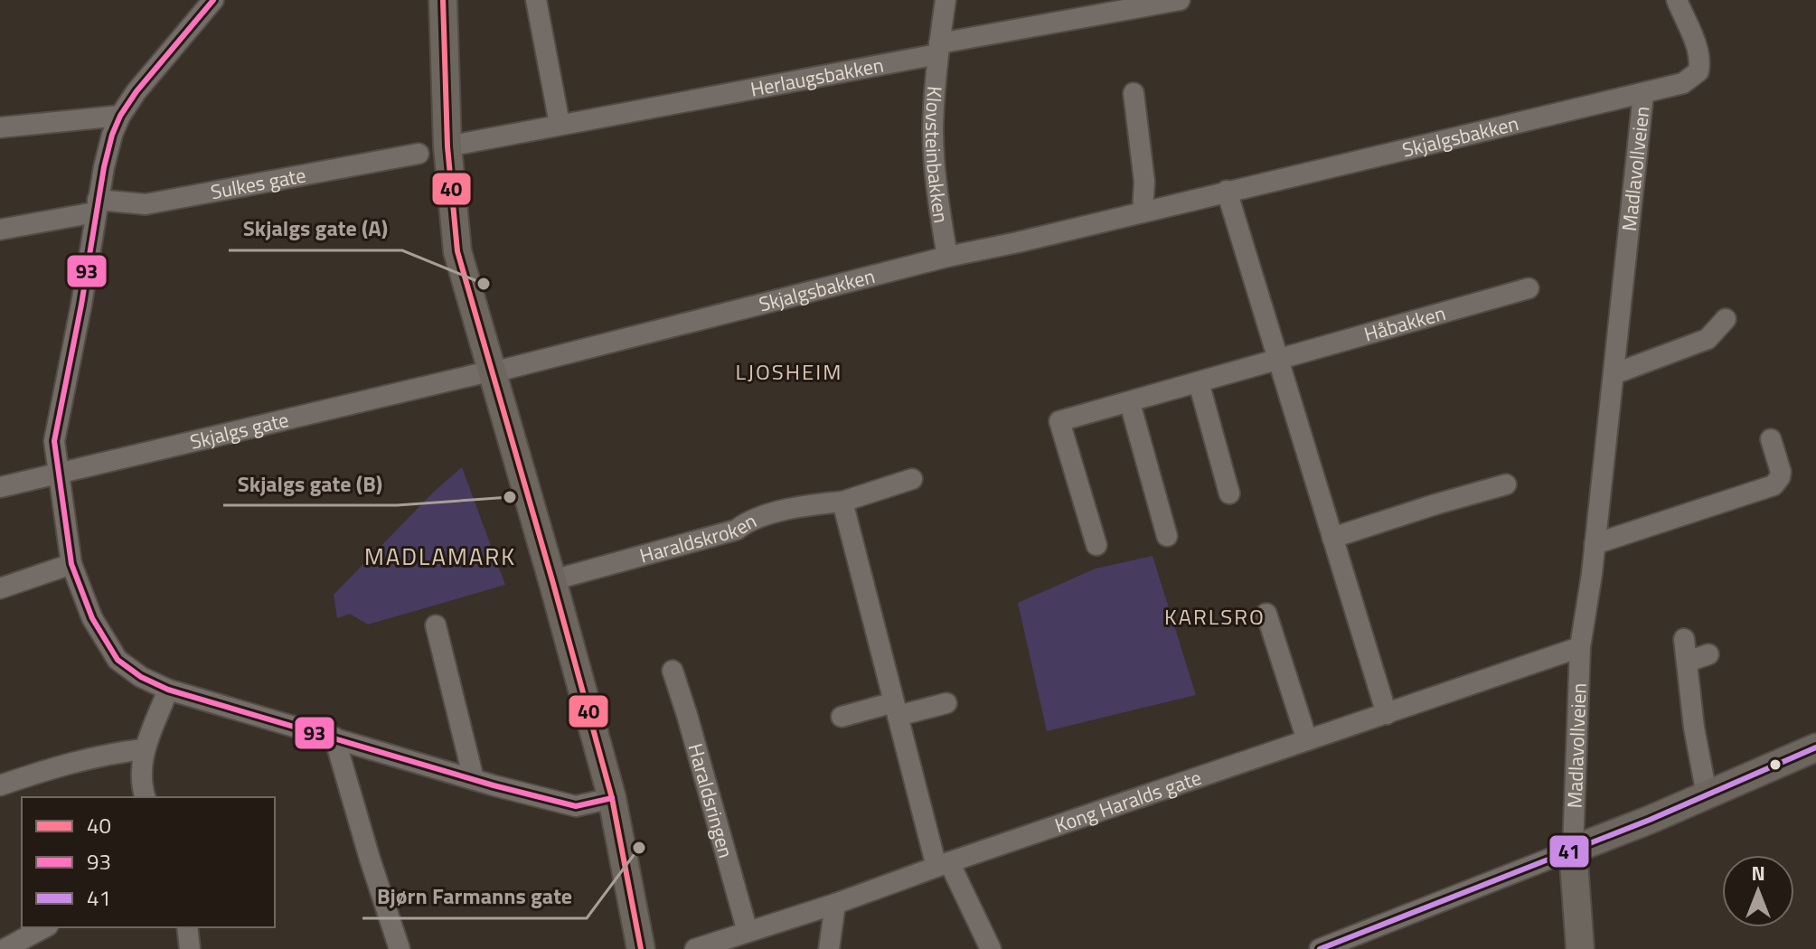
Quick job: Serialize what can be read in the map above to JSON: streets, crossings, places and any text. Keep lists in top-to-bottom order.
{
  "streets": {
    "main road": ["Madlavollveien"],
    "street": [
      "Herlaugsbakken",
      "Skjalgsbakken",
      "Klovsteinbakken",
      "Sulkes gate",
      "Håbakken",
      "Skjalgs gate",
      "Haraldskroken",
      "Haraldsringen",
      "Kong Haralds gate"
    ]
  },
  "crossings": [
    ["Herlaugsbakken", "Klovsteinbakken"],
    ["Skjalgsbakken", "Klovsteinbakken"],
    ["Skjalgsbakken", "Madlavollveien"],
    ["Skjalgsbakken", "Skjalgs gate"],
    ["Madlavollveien", "Kong Haralds gate"],
    ["Haraldsringen", "Kong Haralds gate"]
  ],
  "districts": ["LJOSHEIM", "MADLAMARK", "KARLSRO"],
  "places": ["Skjalgs gate (A)", "Skjalgs gate (B)", "Bjørn Farmanns gate"],
  "lines": ["transit line 40", "transit line 93", "transit line 41"],
  "legend": ["40", "93", "41"],
  "north": "top"
}
